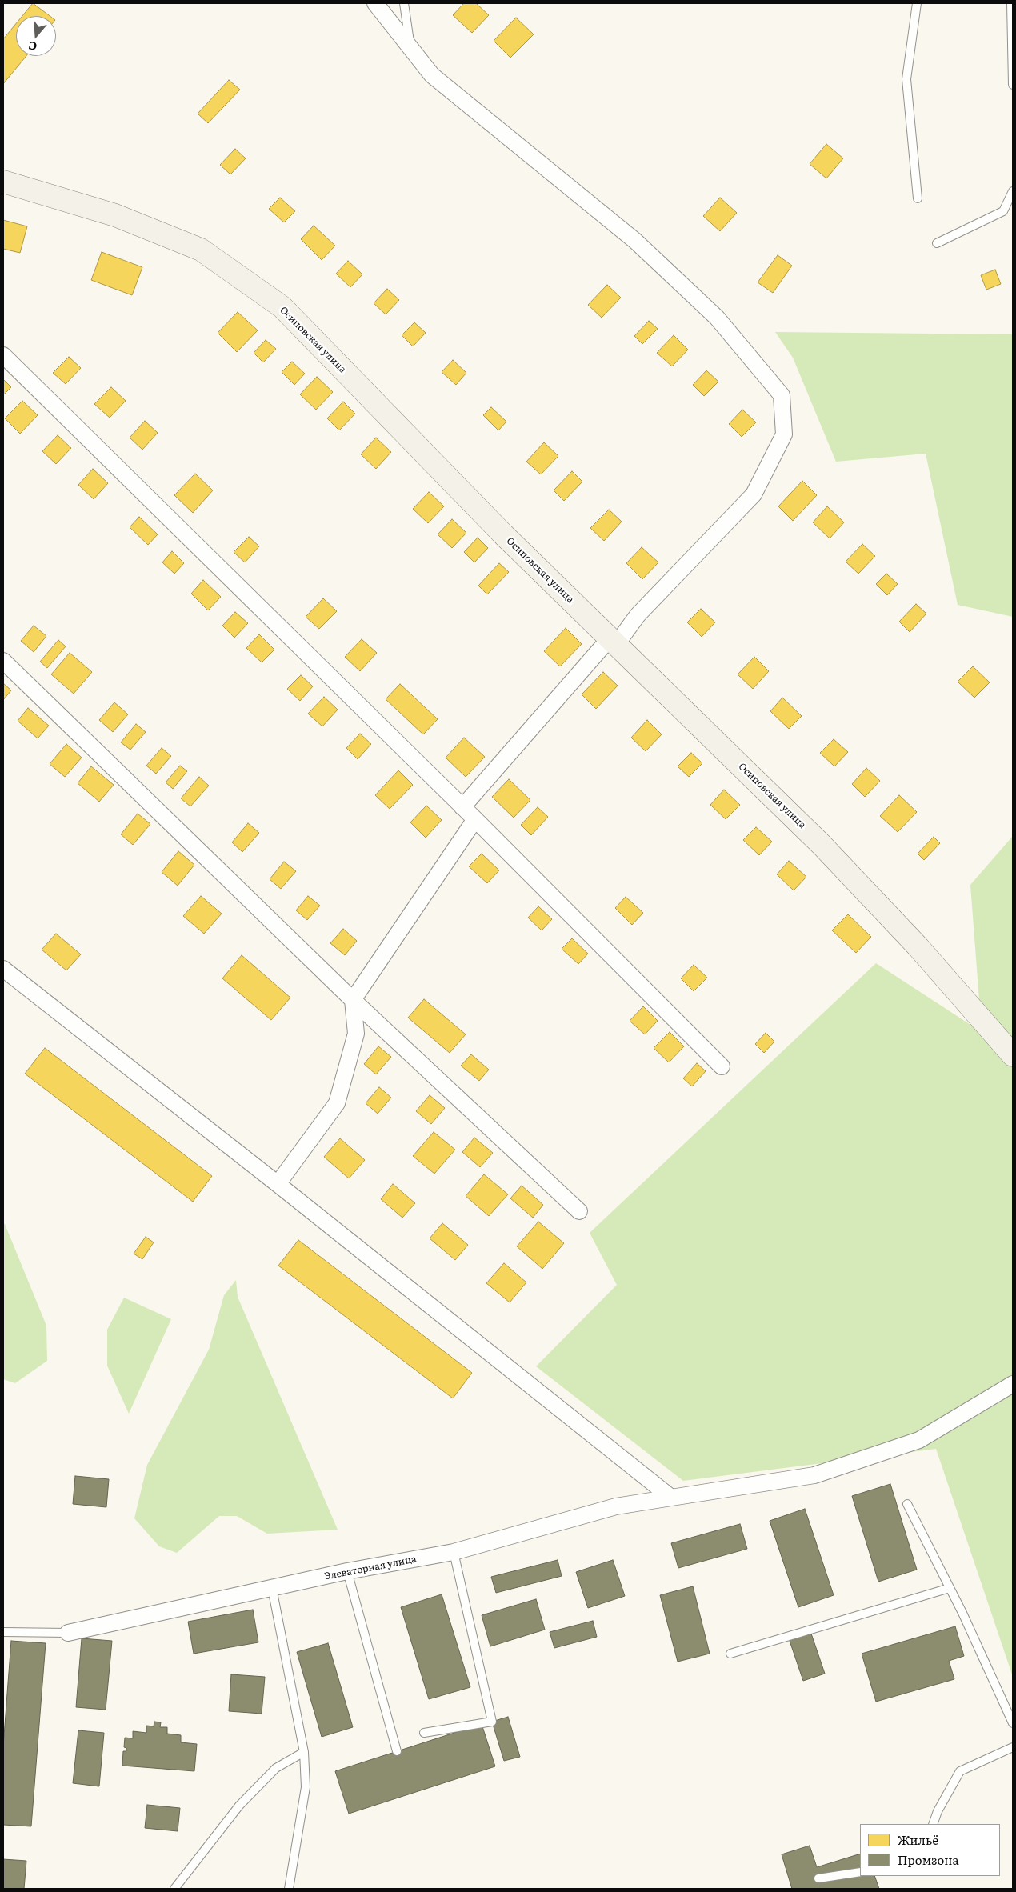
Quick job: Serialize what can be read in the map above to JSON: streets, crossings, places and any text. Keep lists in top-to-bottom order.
{
  "streets": {
    "street": ["Осиповская улица", "Элеваторная улица"]
  },
  "legend": ["Жильё", "Промзона"],
  "north": "bottom"
}
